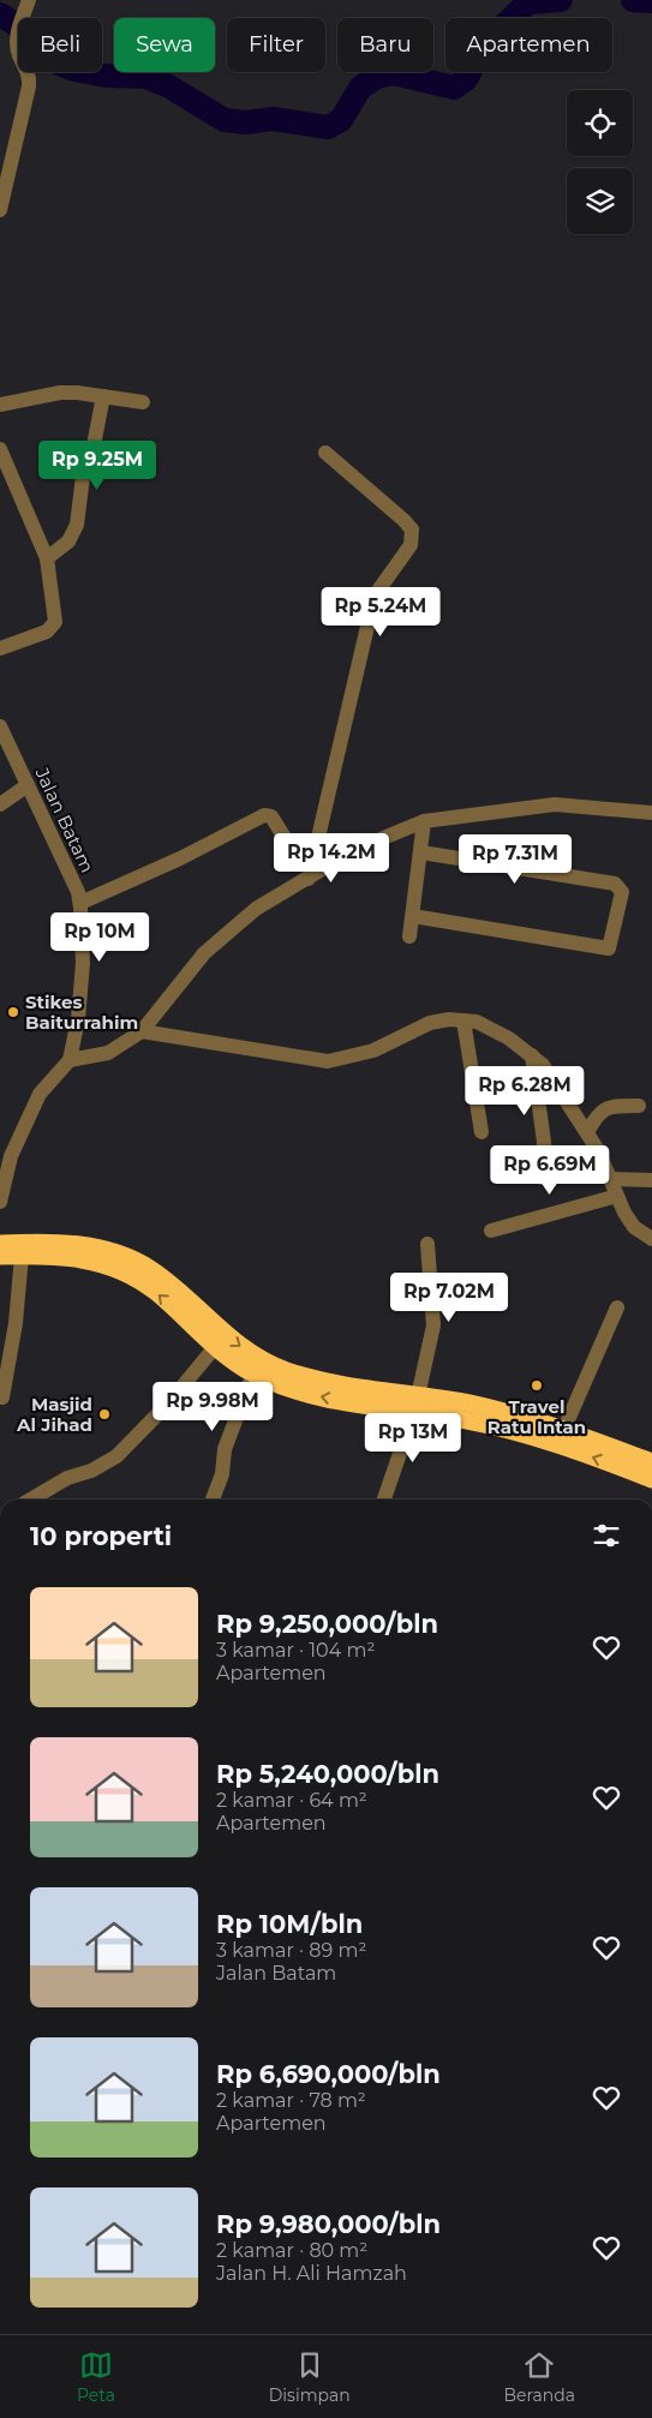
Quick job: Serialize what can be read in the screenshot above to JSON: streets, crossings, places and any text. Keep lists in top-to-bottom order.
{
  "streets": {
    "street": ["Jalan Batam"]
  },
  "places": ["Stikes Baiturrahim", "Travel Ratu Intan", "Masjid Al Jihad"],
  "page": {
    "chip": [
      "Beli",
      "Sewa",
      "Filter",
      "Baru",
      "Apartemen"
    ],
    "price": [
      "Rp 9.25M",
      "Rp 5.24M",
      "Rp 14.2M",
      "Rp 7.31M",
      "Rp 10M",
      "Rp 6.28M",
      "Rp 6.69M",
      "Rp 7.02M",
      "Rp 9.98M",
      "Rp 13M"
    ],
    "heading": "10 properti",
    "list": [
      {
        "name": "Rp 9,250,000/bln",
        "note": "3 kamar · 104 m² · Apartemen"
      },
      {
        "name": "Rp 5,240,000/bln",
        "note": "2 kamar · 64 m² · Apartemen"
      },
      {
        "name": "Rp 10M/bln",
        "note": "3 kamar · 89 m² · Jalan Batam"
      },
      {
        "name": "Rp 6,690,000/bln",
        "note": "2 kamar · 78 m² · Apartemen"
      },
      {
        "name": "Rp 9,980,000/bln",
        "note": "2 kamar · 80 m² · Jalan H. Ali Hamzah"
      }
    ],
    "tabs": ["Peta", "Disimpan", "Beranda"]
  }
}
